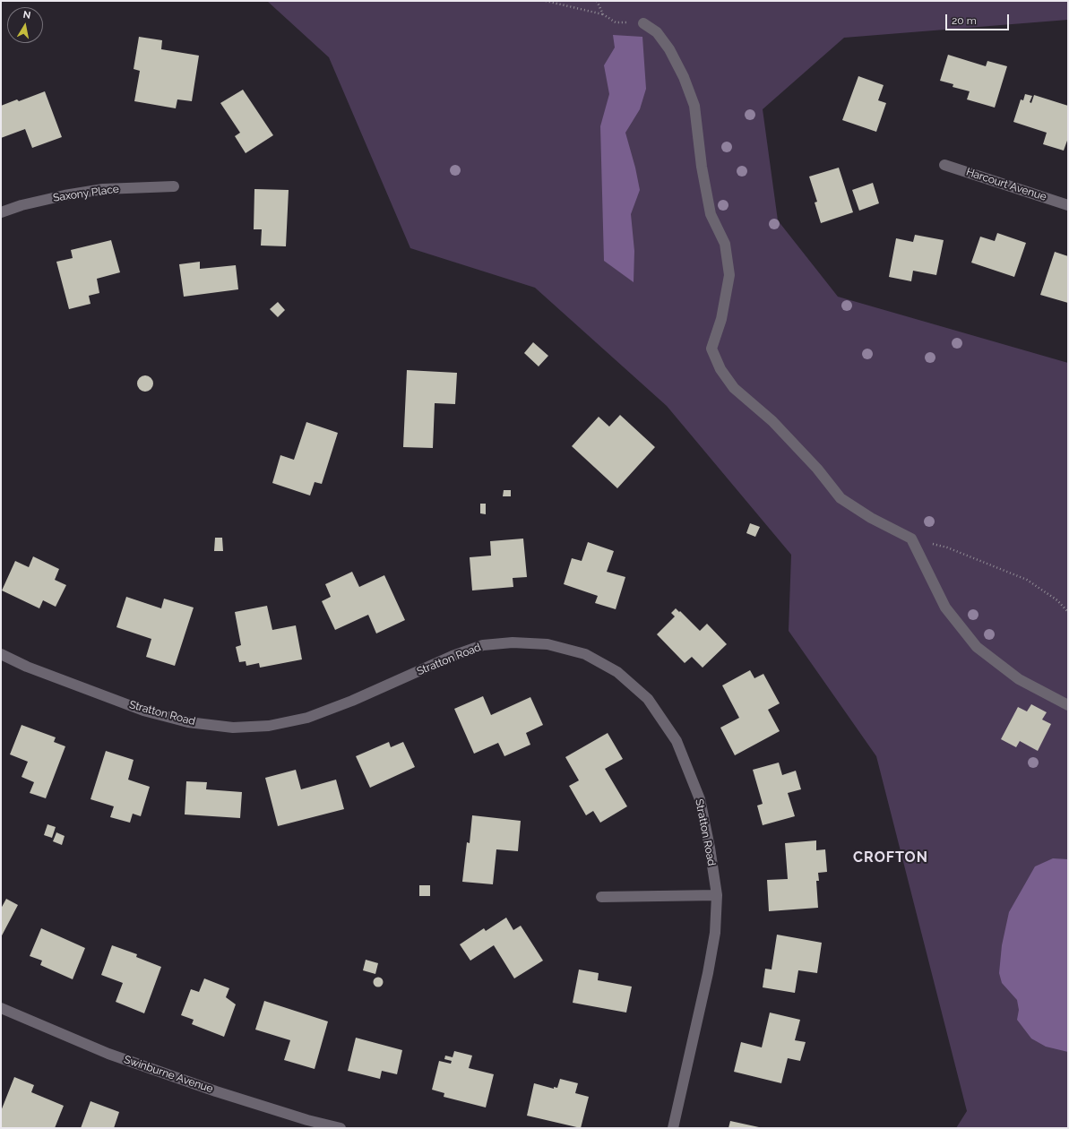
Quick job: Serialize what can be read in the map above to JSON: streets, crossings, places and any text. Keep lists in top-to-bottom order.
{
  "streets": {
    "street": [
      "Harcourt Avenue",
      "Saxony Place",
      "Stratton Road",
      "Swinburne Avenue"
    ]
  },
  "districts": ["CROFTON"],
  "scale_bar": "20 m",
  "north": "top"
}
